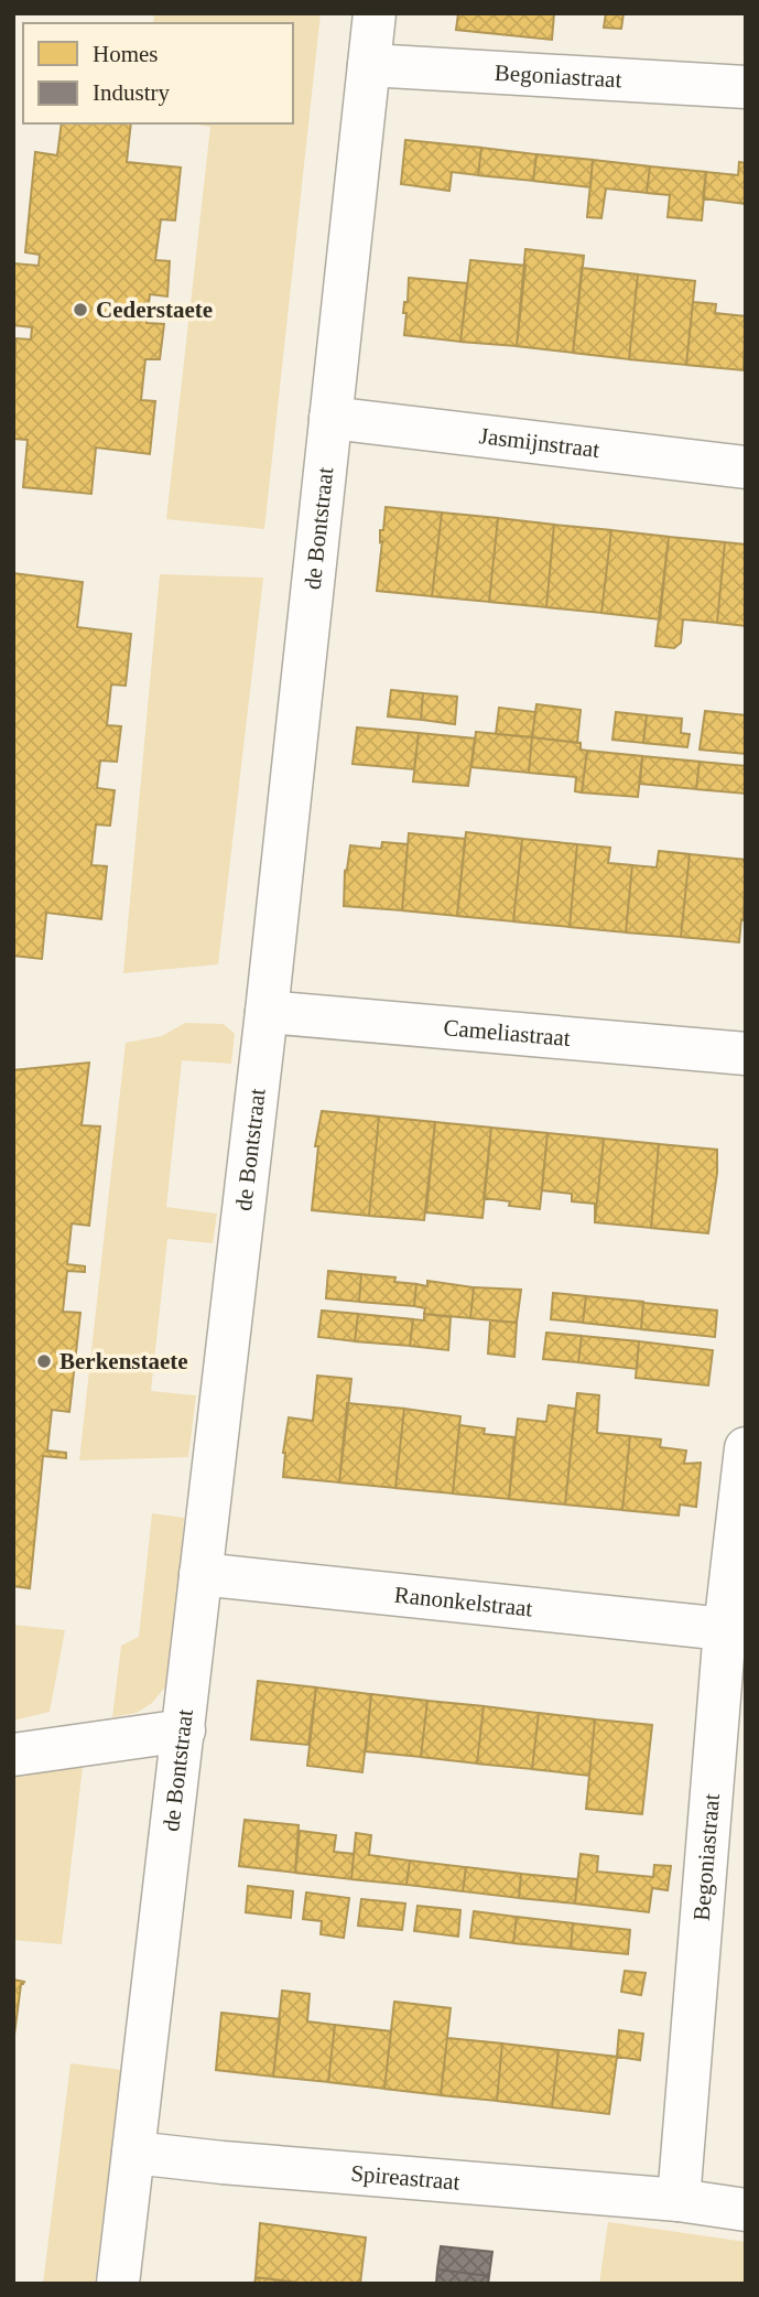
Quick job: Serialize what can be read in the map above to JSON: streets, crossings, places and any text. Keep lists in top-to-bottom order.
{
  "streets": {
    "street": [
      "Begoniastraat",
      "Jasmijnstraat",
      "de Bontstraat",
      "Cameliastraat",
      "Ranonkelstraat",
      "Spireastraat"
    ]
  },
  "crossings": [
    ["Begoniastraat", "de Bontstraat"],
    ["Begoniastraat", "Ranonkelstraat"],
    ["Begoniastraat", "Spireastraat"],
    ["Jasmijnstraat", "de Bontstraat"],
    ["de Bontstraat", "Cameliastraat"],
    ["de Bontstraat", "Ranonkelstraat"],
    ["de Bontstraat", "Spireastraat"]
  ],
  "places": ["Cederstaete", "Berkenstaete"],
  "legend": ["Homes", "Industry"]
}
